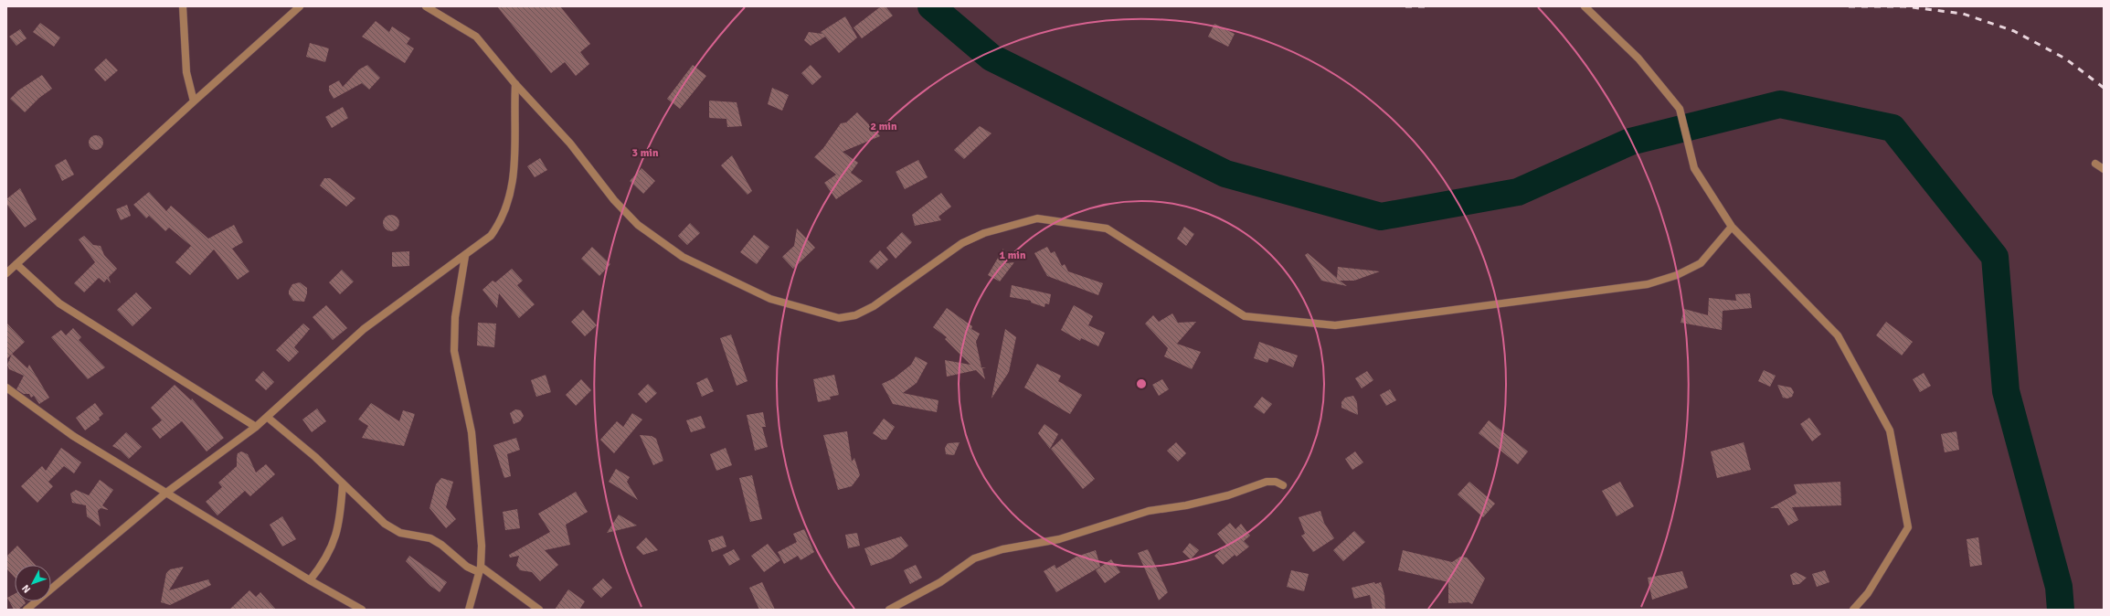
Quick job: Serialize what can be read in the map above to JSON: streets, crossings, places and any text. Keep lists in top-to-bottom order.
{
  "north": "bottom left",
  "rings": ["2 min", "3 min", "1 min"]
}
